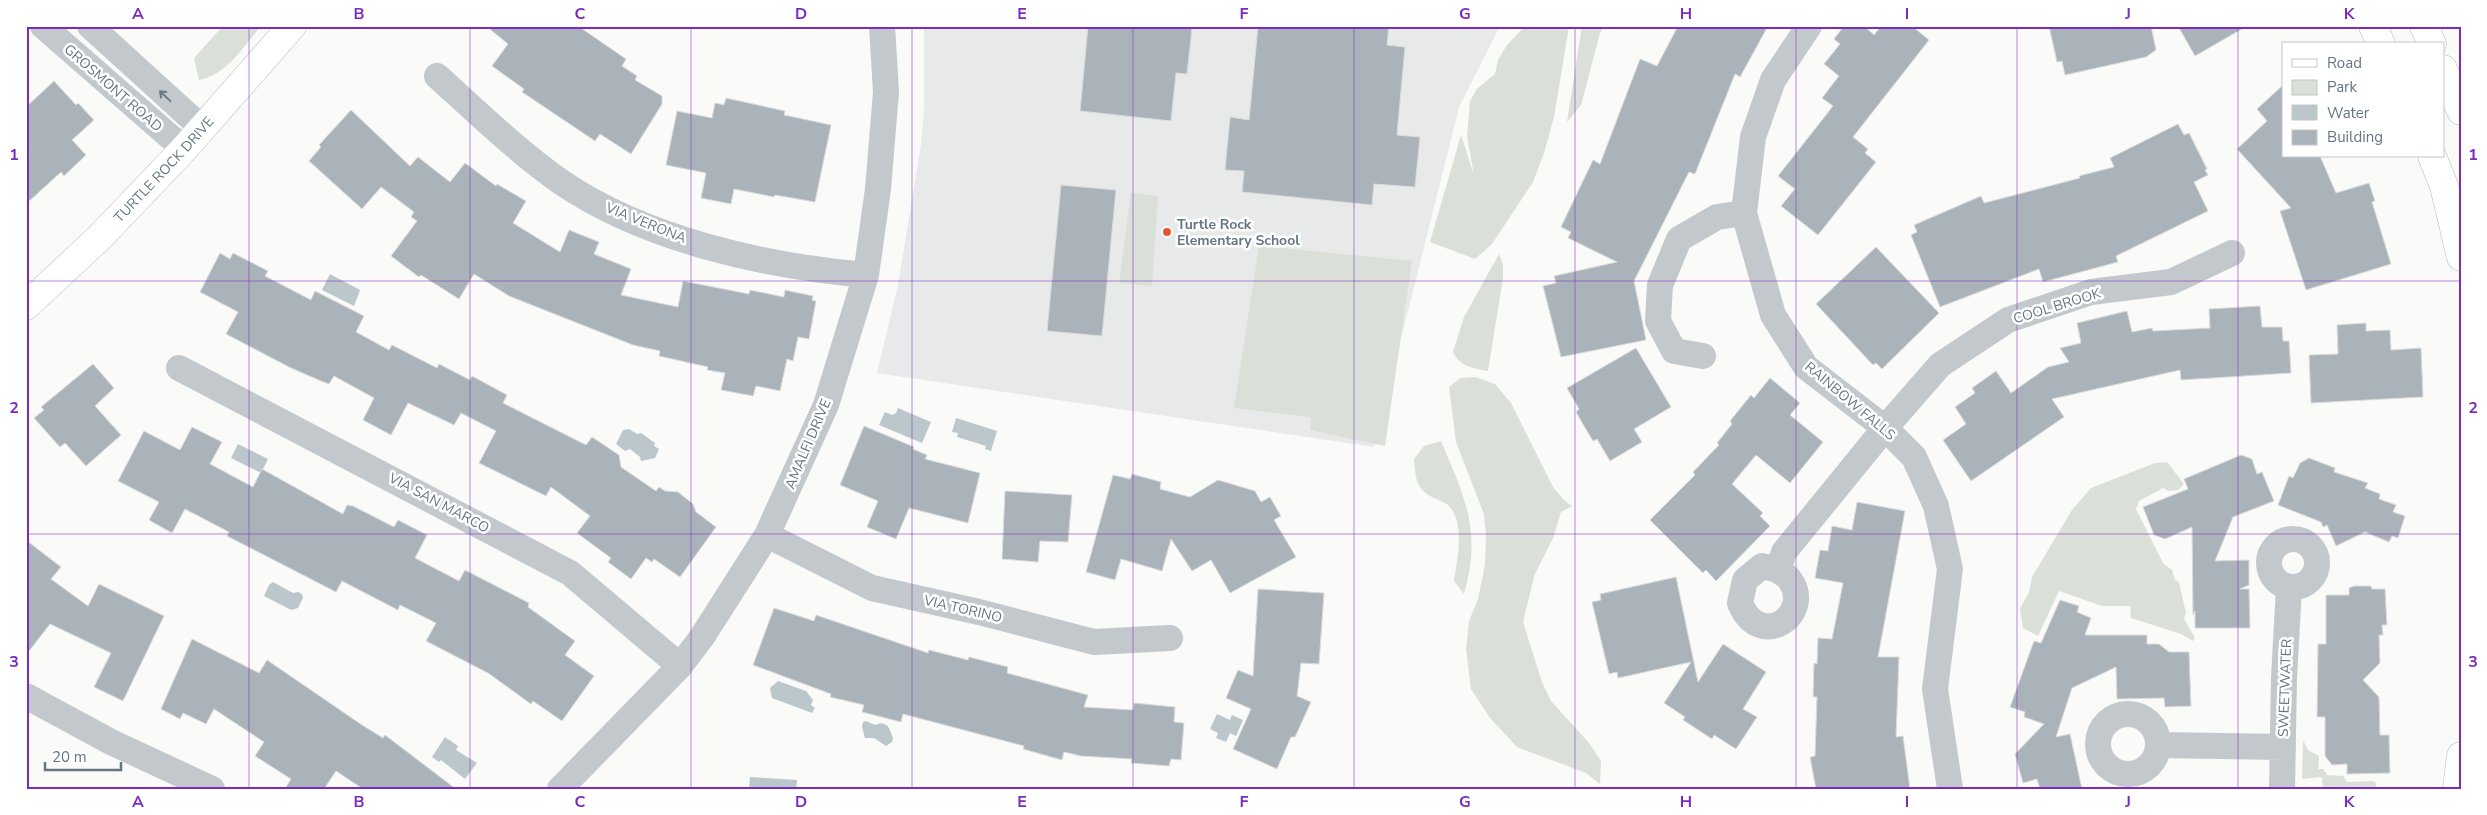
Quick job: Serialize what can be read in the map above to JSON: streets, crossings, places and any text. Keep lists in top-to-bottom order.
{
  "streets": {
    "street": [
      "GROSMONT ROAD",
      "TURTLE ROCK DRIVE",
      "VIA VERONA",
      "COOL BROOK",
      "RAINBOW FALLS",
      "AMALFI DRIVE",
      "VIA SAN MARCO",
      "VIA TORINO",
      "SWEETWATER"
    ]
  },
  "crossings": [
    ["GROSMONT ROAD", "TURTLE ROCK DRIVE"],
    ["VIA VERONA", "AMALFI DRIVE"],
    ["COOL BROOK", "RAINBOW FALLS"],
    ["AMALFI DRIVE", "VIA SAN MARCO"],
    ["AMALFI DRIVE", "VIA TORINO"]
  ],
  "places": ["Turtle Rock Elementary School"],
  "legend": [
    "Road",
    "Park",
    "Water",
    "Building"
  ],
  "scale_bar": "20 m",
  "grid": {
    "columns": [
      "A",
      "B",
      "C",
      "D",
      "E",
      "F",
      "G",
      "H",
      "I",
      "J",
      "K"
    ],
    "rows": ["1", "2", "3"]
  }
}
